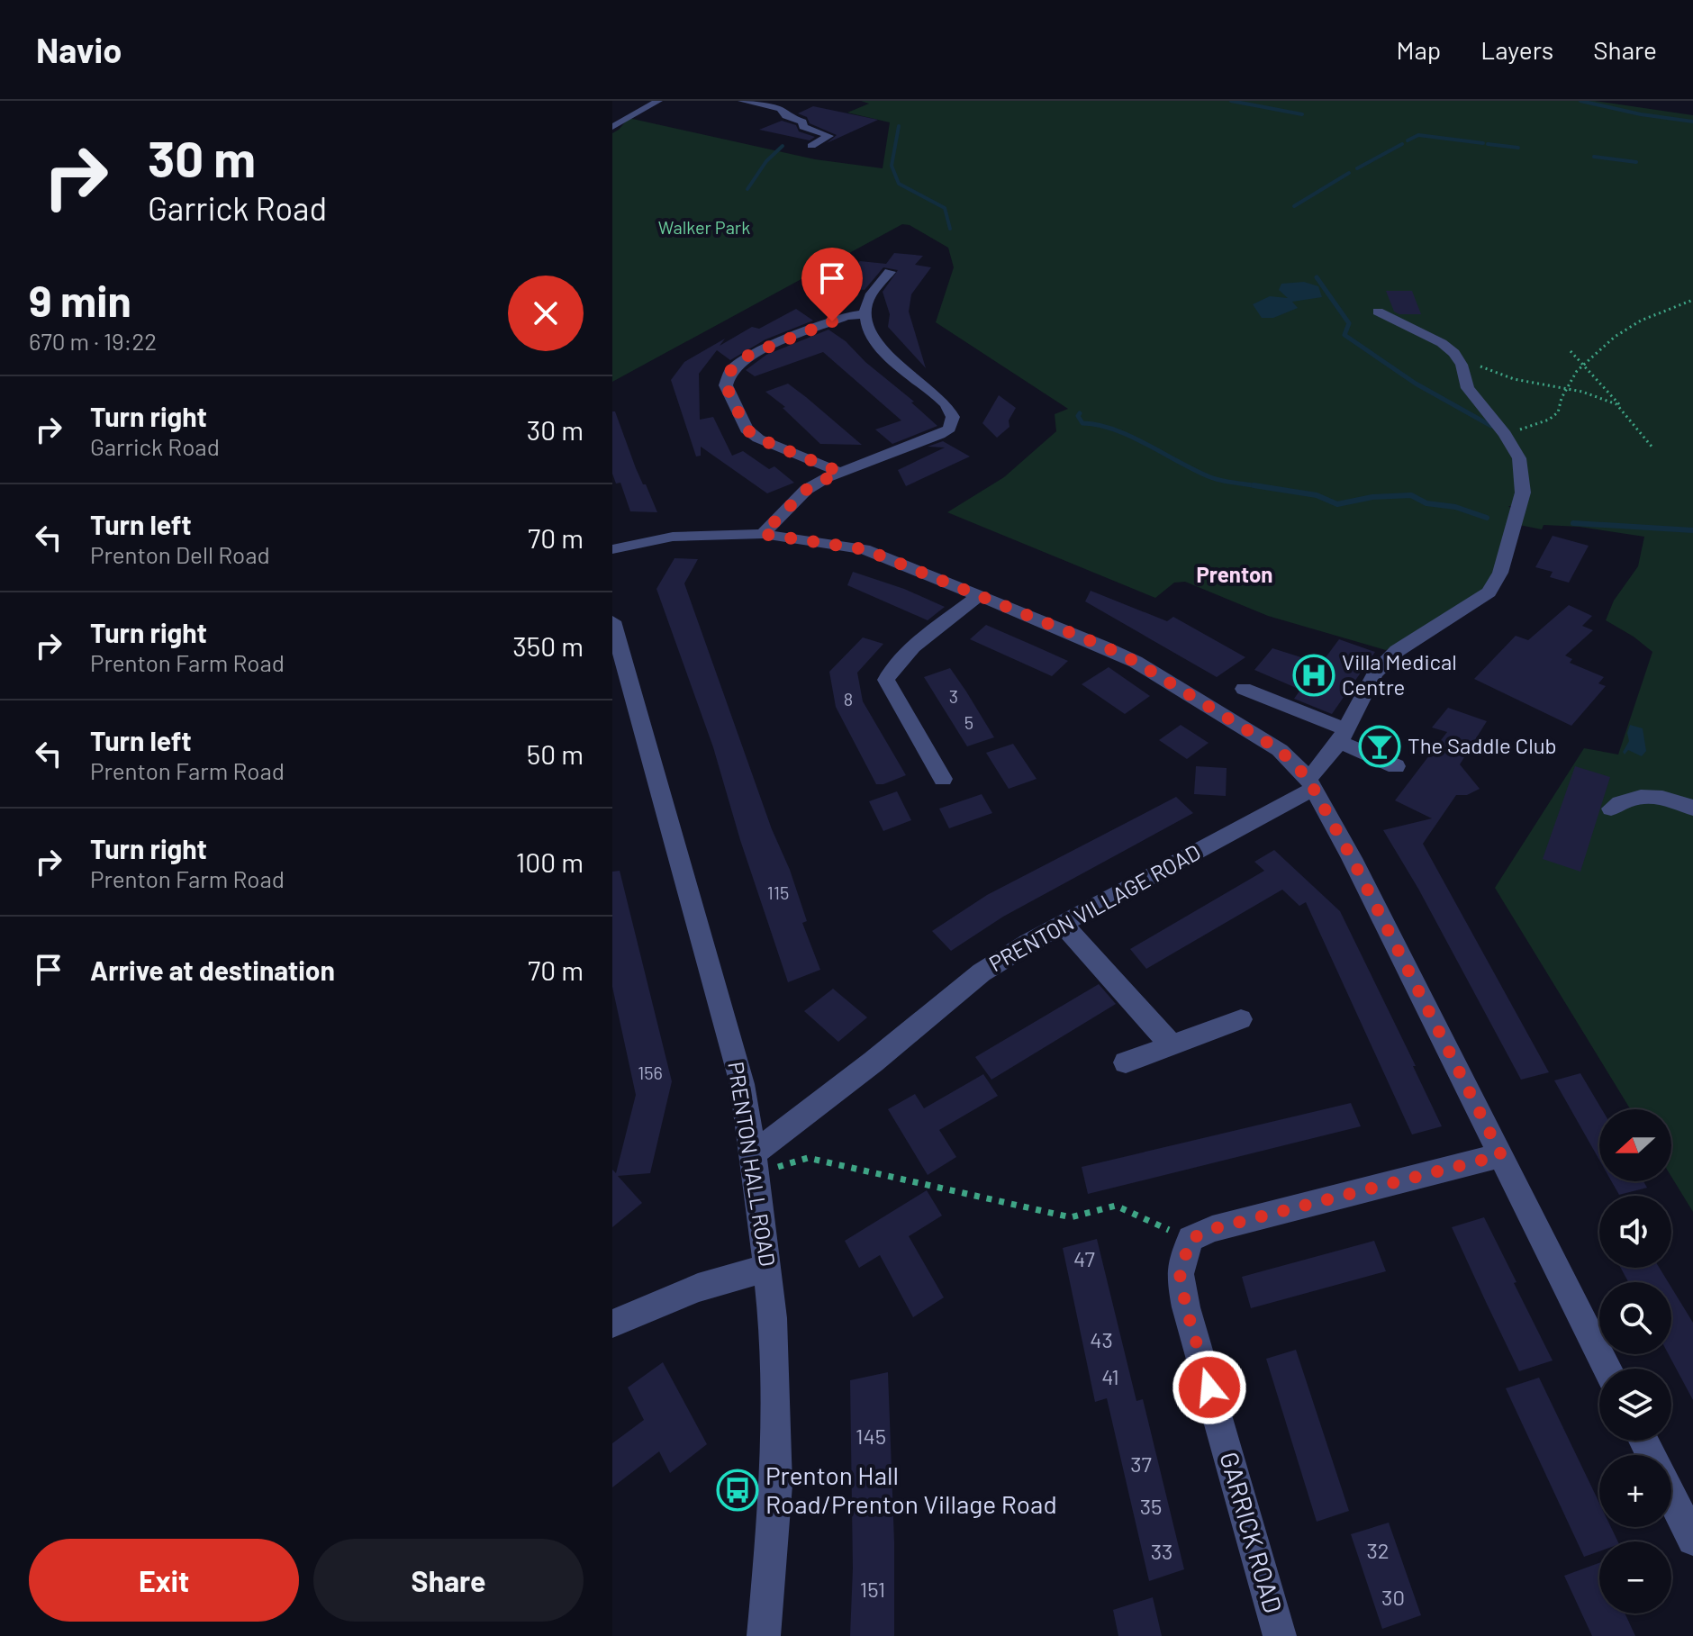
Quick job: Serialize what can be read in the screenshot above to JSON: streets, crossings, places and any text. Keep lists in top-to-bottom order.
{
  "streets": {
    "street": ["PRENTON VILLAGE ROAD", "PRENTON HALL ROAD", "GARRICK ROAD"]
  },
  "crossings": [
    ["PRENTON VILLAGE ROAD", "PRENTON HALL ROAD"]
  ],
  "districts": ["Prenton"],
  "parks": ["Walker Park"],
  "places": {
    "hospital": ["Villa Medical Centre"],
    "bar": ["The Saddle Club"],
    "bus stop": ["Prenton Hall Road/Prenton Village Road"]
  },
  "house_numbers": [
    "3",
    "8",
    "5",
    "115",
    "156",
    "47",
    "43",
    "41",
    "145",
    "37",
    "35",
    "32",
    "33",
    "151",
    "30"
  ],
  "north": "left",
  "page": {
    "header": "Navio",
    "nav": ["Map", "Layers", "Share"],
    "turn": ["30 m", "Garrick Road"],
    "heading": ["9 min", "670 m · 19:22"],
    "list": [
      {
        "name": "Turn right",
        "note": "Garrick Road",
        "value": "30 m"
      },
      {
        "name": "Turn left",
        "note": "Prenton Dell Road",
        "value": "70 m"
      },
      {
        "name": "Turn right",
        "note": "Prenton Farm Road",
        "value": "350 m"
      },
      {
        "name": "Turn left",
        "note": "Prenton Farm Road",
        "value": "50 m"
      },
      {
        "name": "Turn right",
        "note": "Prenton Farm Road",
        "value": "100 m"
      },
      {
        "name": "Arrive at destination",
        "value": "70 m"
      }
    ],
    "map_buttons": ["+", "−"],
    "buttons": ["Exit", "Share"]
  }
}
